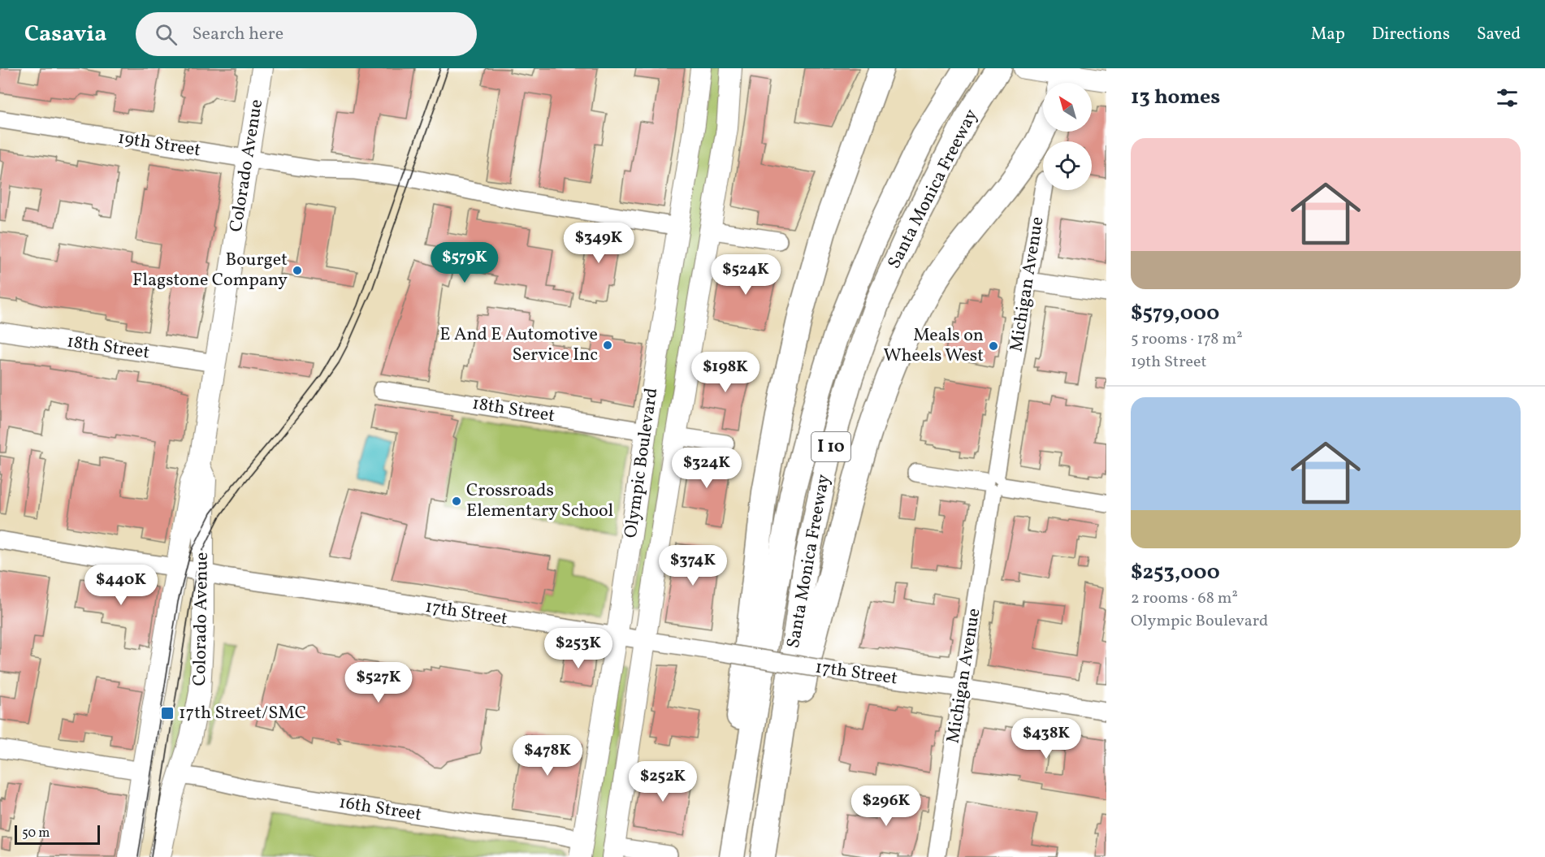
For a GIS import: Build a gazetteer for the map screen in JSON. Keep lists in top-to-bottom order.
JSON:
{
  "streets": {
    "highway": ["Santa Monica Freeway", "I 10"],
    "main road": ["Colorado Avenue", "Olympic Boulevard"],
    "street": [
      "19th Street",
      "Michigan Avenue",
      "18th Street",
      "17th Street",
      "16th Street"
    ]
  },
  "crossings": [
    ["19th Street", "Colorado Avenue"],
    ["19th Street", "Olympic Boulevard"],
    ["Colorado Avenue", "18th Street"],
    ["Colorado Avenue", "17th Street"],
    ["Colorado Avenue", "16th Street"],
    ["Michigan Avenue", "17th Street"],
    ["18th Street", "Olympic Boulevard"],
    ["Olympic Boulevard", "17th Street"],
    ["Olympic Boulevard", "16th Street"]
  ],
  "places": {
    "other": [
      "Bourget Flagstone Company",
      "E And E Automotive Service Inc",
      "Meals on Wheels West",
      "Crossroads Elementary School"
    ],
    "transit": ["17th Street/SMC"]
  },
  "scale_bar": "50 m",
  "north": "top left",
  "page": {
    "header": "Casavia",
    "search": "Search here",
    "nav": ["Map", "Directions", "Saved"],
    "heading": "13 homes",
    "list": [
      {
        "name": "$579,000",
        "note": "5 rooms · 178 m² · 19th Street"
      },
      {
        "name": "$253,000",
        "note": "2 rooms · 68 m² · Olympic Boulevard"
      }
    ],
    "price": [
      "$349K",
      "$579K",
      "$524K",
      "$198K",
      "$324K",
      "$374K",
      "$440K",
      "$253K",
      "$527K",
      "$438K",
      "$478K",
      "$252K",
      "$296K"
    ],
    "scale": "50 m"
  }
}
